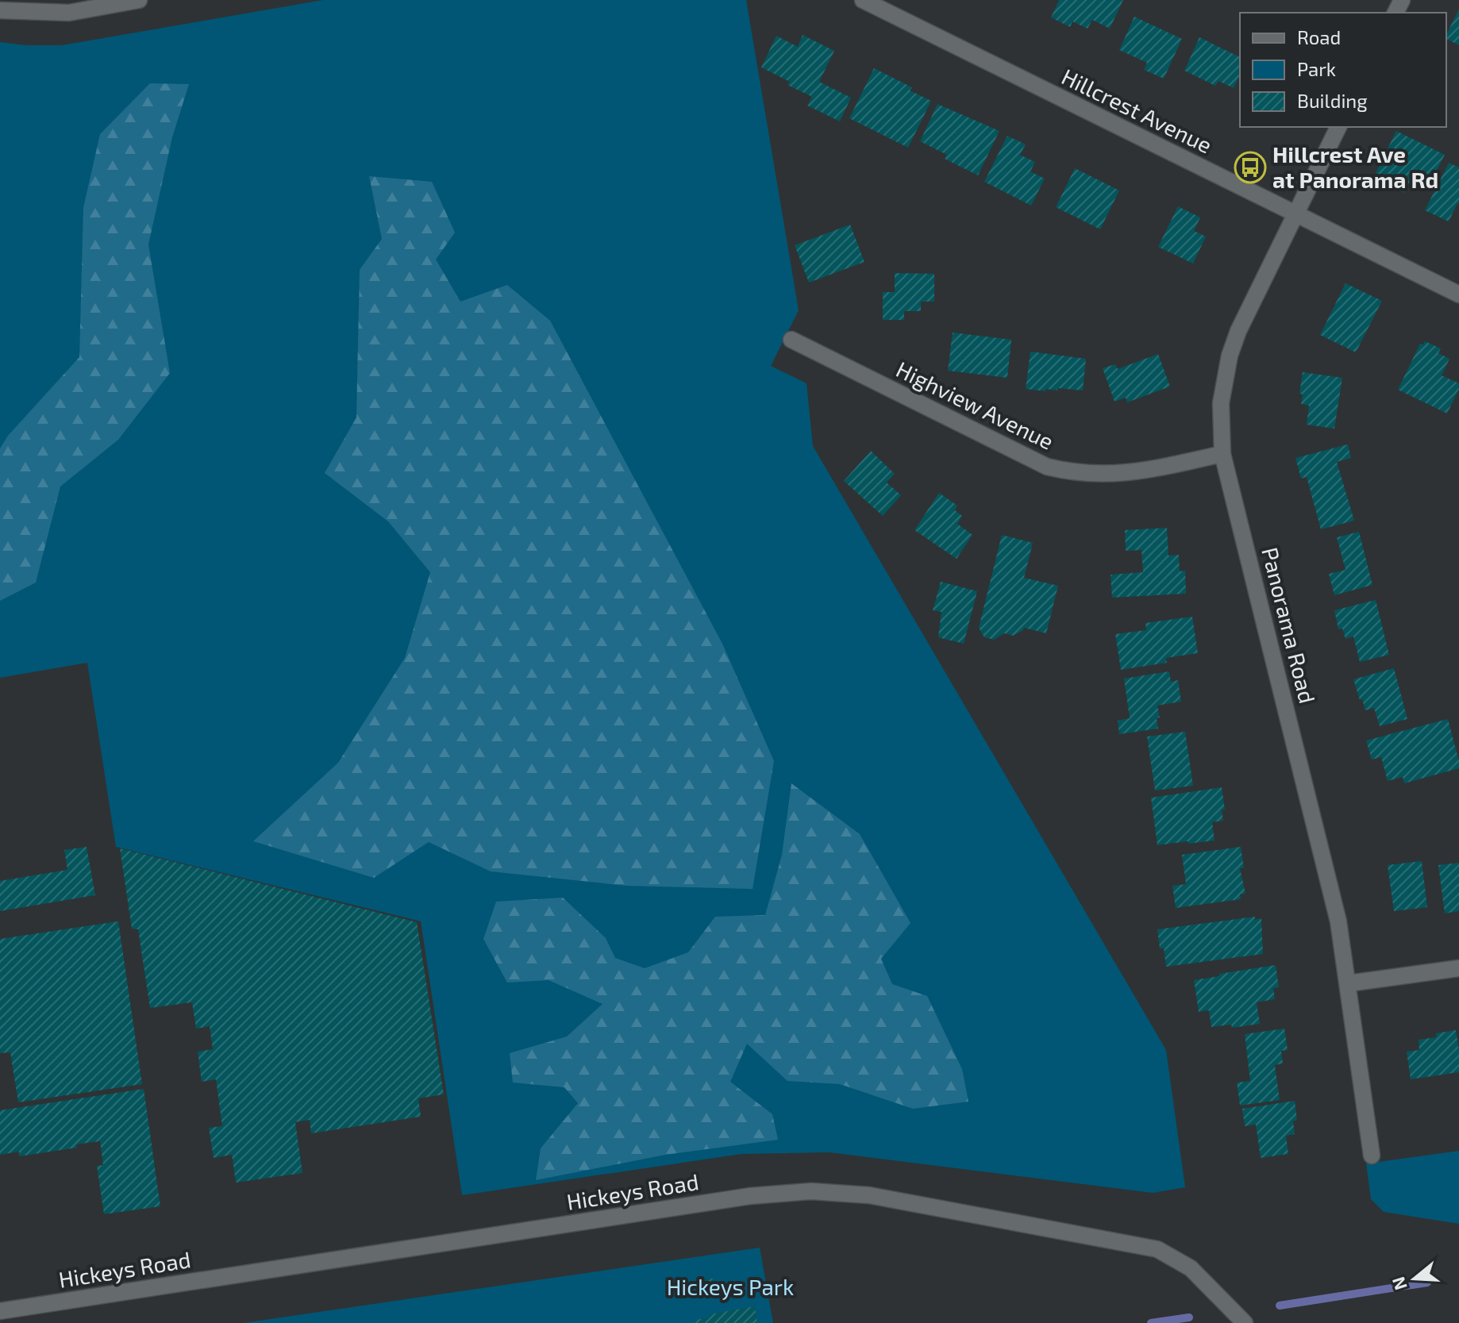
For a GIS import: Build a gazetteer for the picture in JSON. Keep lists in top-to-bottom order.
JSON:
{
  "streets": {
    "street": [
      "Hillcrest Avenue",
      "Highview Avenue",
      "Panorama Road",
      "Hickeys Road"
    ]
  },
  "crossings": [
    ["Hillcrest Avenue", "Panorama Road"],
    ["Highview Avenue", "Panorama Road"]
  ],
  "parks": ["Hickeys Park"],
  "places": {
    "bus stop": ["Hillcrest Ave at Panorama Rd"]
  },
  "legend": ["Road", "Park", "Building"],
  "north": "left"
}
